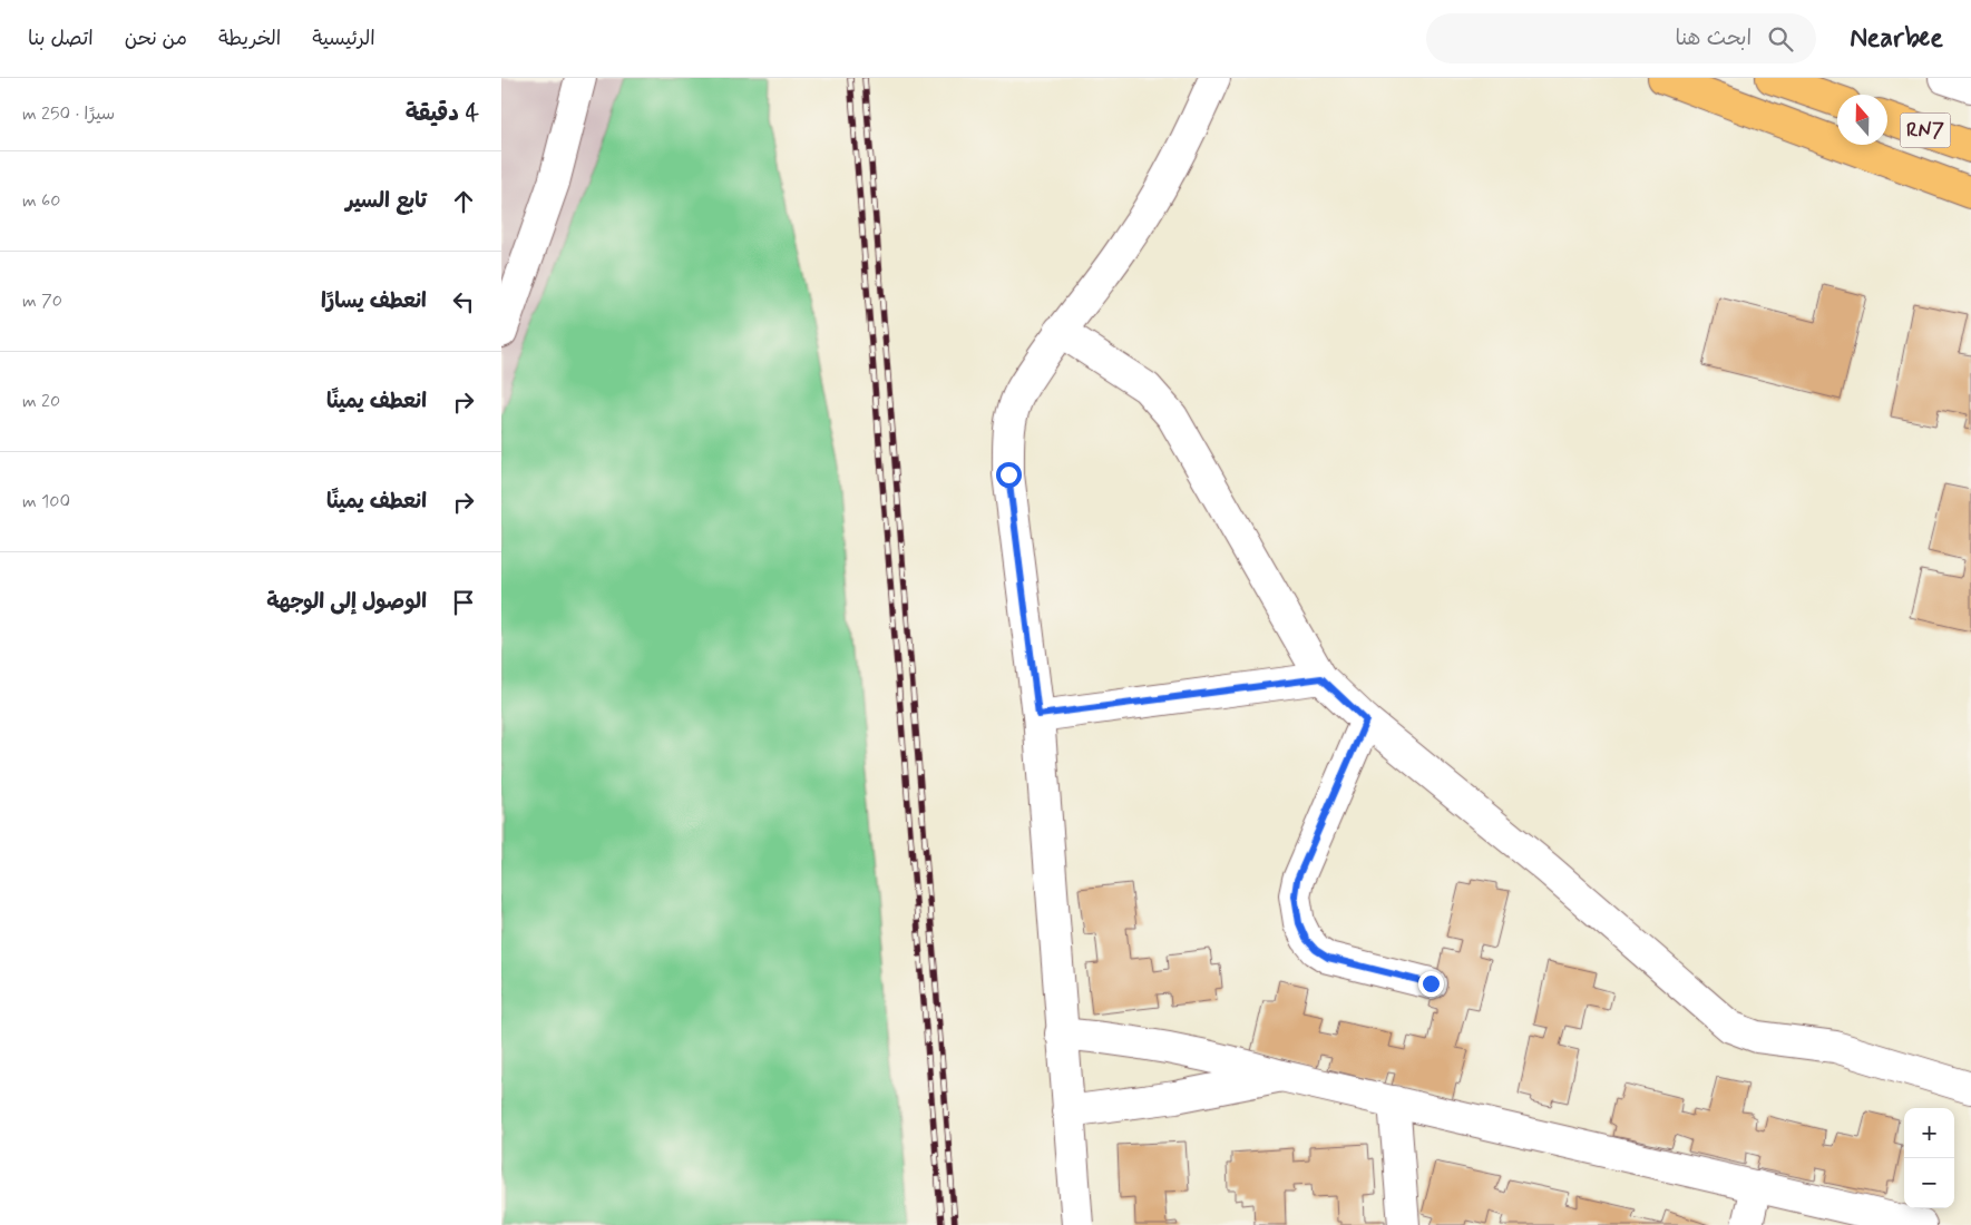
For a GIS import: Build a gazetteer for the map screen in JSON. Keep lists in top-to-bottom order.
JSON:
{
  "streets": {
    "main road": ["RN7"]
  },
  "north": "top",
  "page": {
    "header": "Nearbee",
    "search": "ابحث هنا",
    "nav": [
      "الرئيسية",
      "الخريطة",
      "من نحن",
      "اتصل بنا"
    ],
    "heading": ["4 دقيقة", "سيرًا · 250 m"],
    "list": [
      ["تابع السير", "60 m"],
      ["انعطف يسارًا", "70 m"],
      ["انعطف يمينًا", "20 m"],
      ["انعطف يمينًا", "100 m"],
      "الوصول إلى الوجهة"
    ],
    "map_buttons": ["+", "−"]
  }
}
